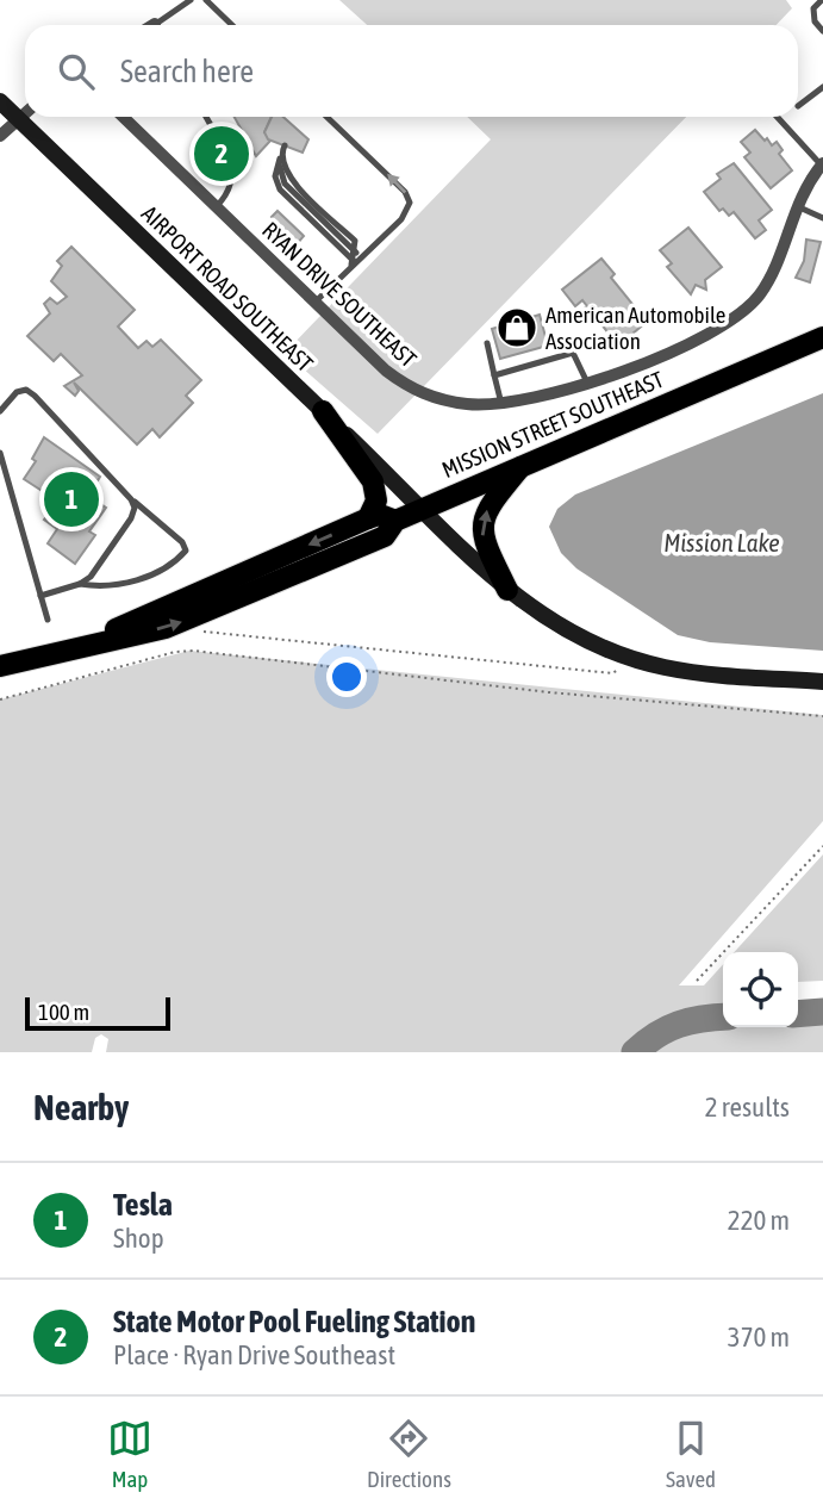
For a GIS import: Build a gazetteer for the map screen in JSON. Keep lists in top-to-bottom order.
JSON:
{
  "streets": {
    "highway": ["MISSION STREET SOUTHEAST"],
    "main road": ["AIRPORT ROAD SOUTHEAST"],
    "street": ["RYAN DRIVE SOUTHEAST"]
  },
  "crossings": [
    ["AIRPORT ROAD SOUTHEAST", "MISSION STREET SOUTHEAST"]
  ],
  "water": ["Mission Lake"],
  "places": {
    "shop": ["American Automobile Association"]
  },
  "scale_bar": "100 m",
  "page": {
    "search": "Search here",
    "pins": ["2", "1"],
    "scale": "100 m",
    "heading": ["Nearby", "2 results"],
    "list": [
      {
        "mark": "1",
        "name": "Tesla",
        "note": "Shop",
        "value": "220 m"
      },
      {
        "mark": "2",
        "name": "State Motor Pool Fueling Station",
        "note": "Place · Ryan Drive Southeast",
        "value": "370 m"
      }
    ],
    "nav": ["Map", "Directions", "Saved"]
  }
}
